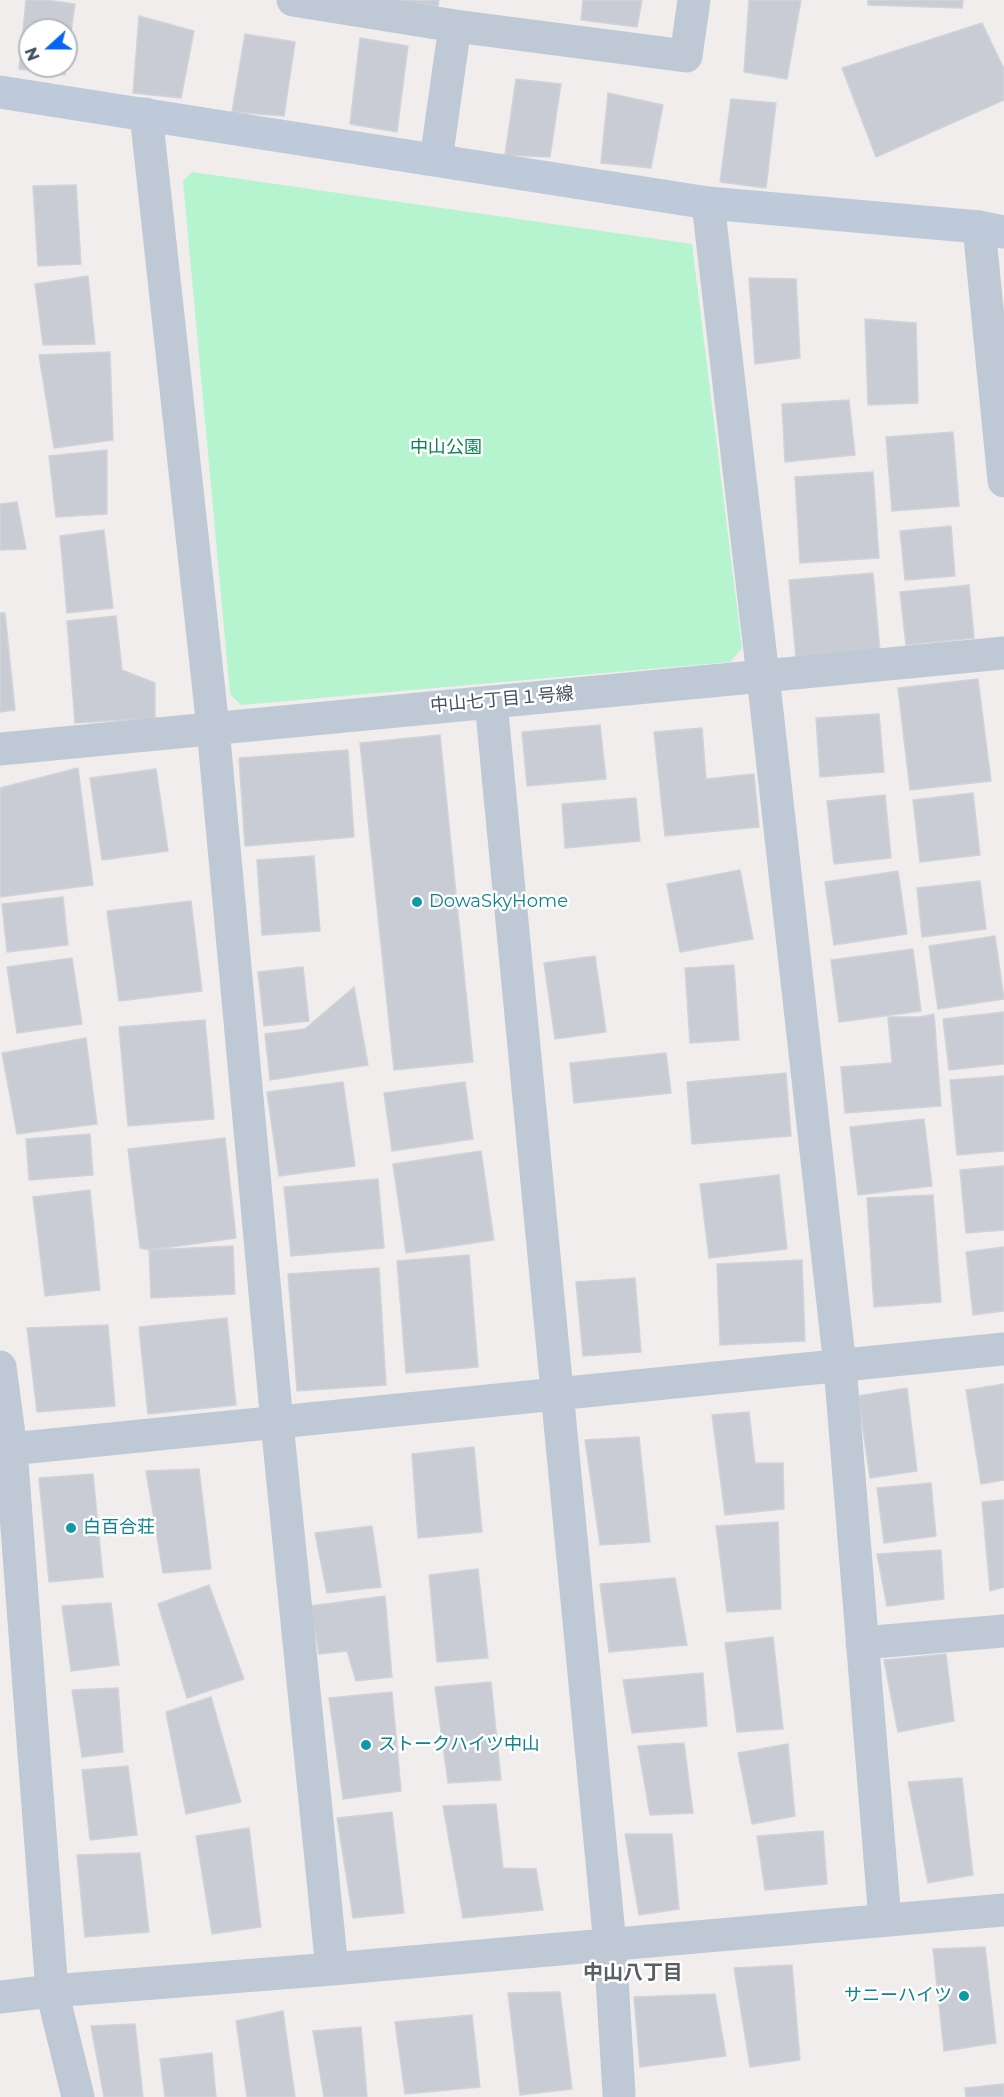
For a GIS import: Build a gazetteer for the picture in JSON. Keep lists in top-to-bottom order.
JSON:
{
  "streets": {
    "street": ["中山七丁目１号線"]
  },
  "districts": ["中山八丁目"],
  "parks": ["中山公園"],
  "places": [
    "DowaSkyHome",
    "白百合荘",
    "ストークハイツ中山",
    "サニーハイツ"
  ],
  "north": "left"
}
